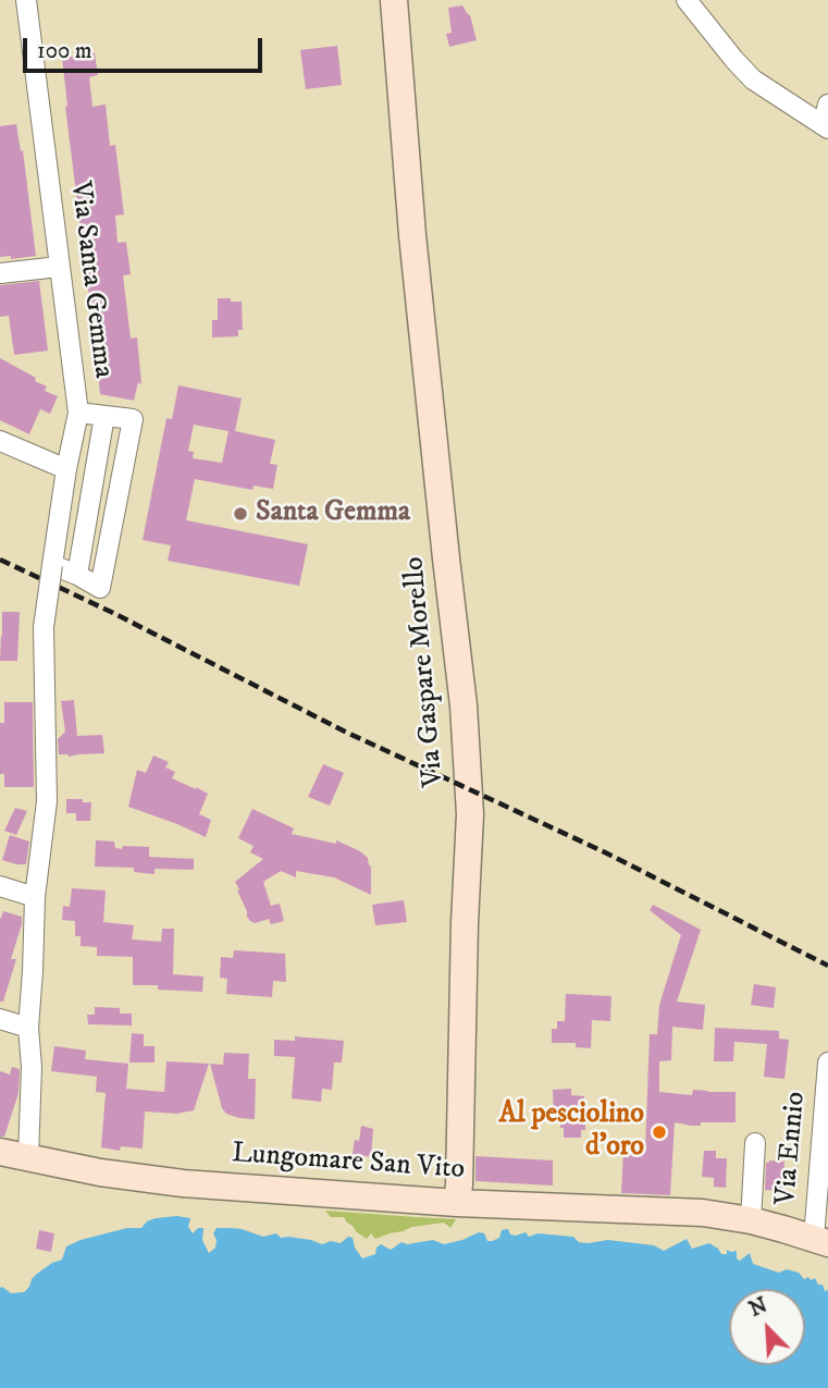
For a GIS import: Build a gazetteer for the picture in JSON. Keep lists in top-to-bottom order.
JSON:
{
  "streets": {
    "street": [
      "Via Santa Gemma",
      "Via Gaspare Morello",
      "Via Ennio",
      "Lungomare San Vito"
    ]
  },
  "crossings": [
    ["Via Santa Gemma", "Lungomare San Vito"],
    ["Via Gaspare Morello", "Lungomare San Vito"],
    ["Via Ennio", "Lungomare San Vito"]
  ],
  "places": ["Santa Gemma", "Al pesciolino d'oro"],
  "scale_bar": "100 m",
  "north": "top left"
}
